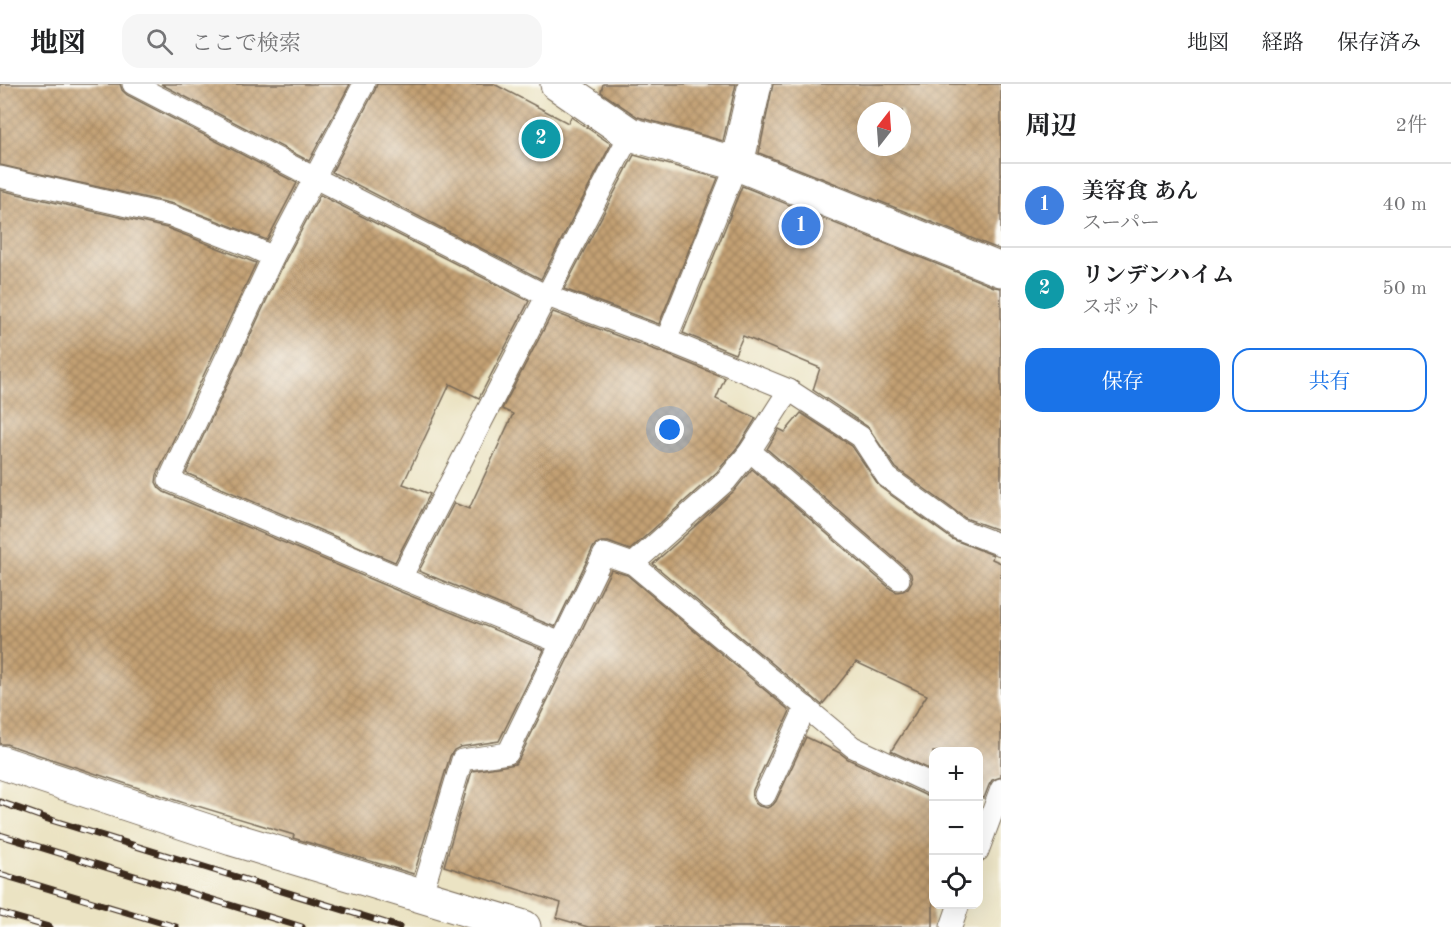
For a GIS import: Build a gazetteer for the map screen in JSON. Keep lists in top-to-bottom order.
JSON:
{
  "north": "top",
  "page": {
    "header": "地図",
    "search": "ここで検索",
    "nav": ["地図", "経路", "保存済み"],
    "heading": ["周辺", "2件"],
    "pins": ["2", "1"],
    "list": [
      {
        "mark": "1",
        "name": "美容食 あん",
        "note": "スーパー",
        "value": "40 m"
      },
      {
        "mark": "2",
        "name": "リンデンハイム",
        "note": "スポット",
        "value": "50 m"
      }
    ],
    "buttons": ["保存", "共有"],
    "map_buttons": ["+", "−"]
  }
}
